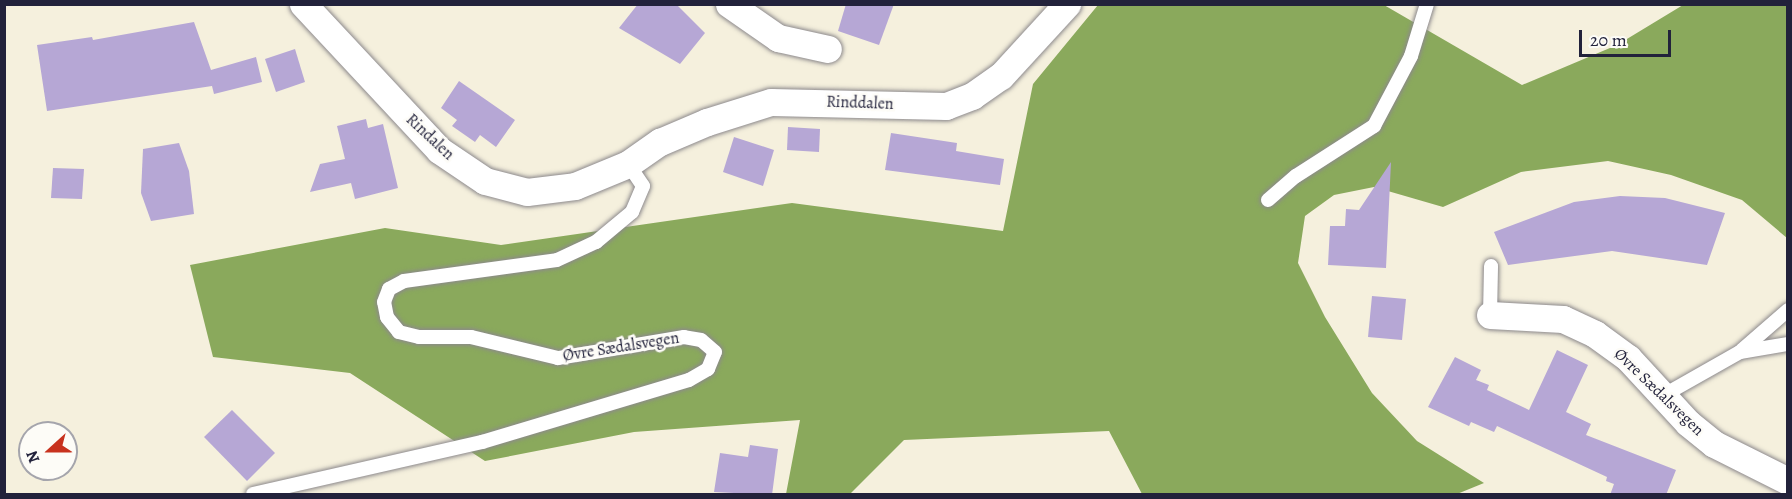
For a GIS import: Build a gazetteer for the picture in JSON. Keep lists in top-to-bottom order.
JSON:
{
  "streets": {
    "street": ["Rinddalen", "Rindalen", "Øvre Sædalsvegen"]
  },
  "crossings": [
    ["Rinddalen", "Rindalen"],
    ["Rinddalen", "Øvre Sædalsvegen"],
    ["Rindalen", "Øvre Sædalsvegen"]
  ],
  "scale_bar": "20 m",
  "north": "left"
}
